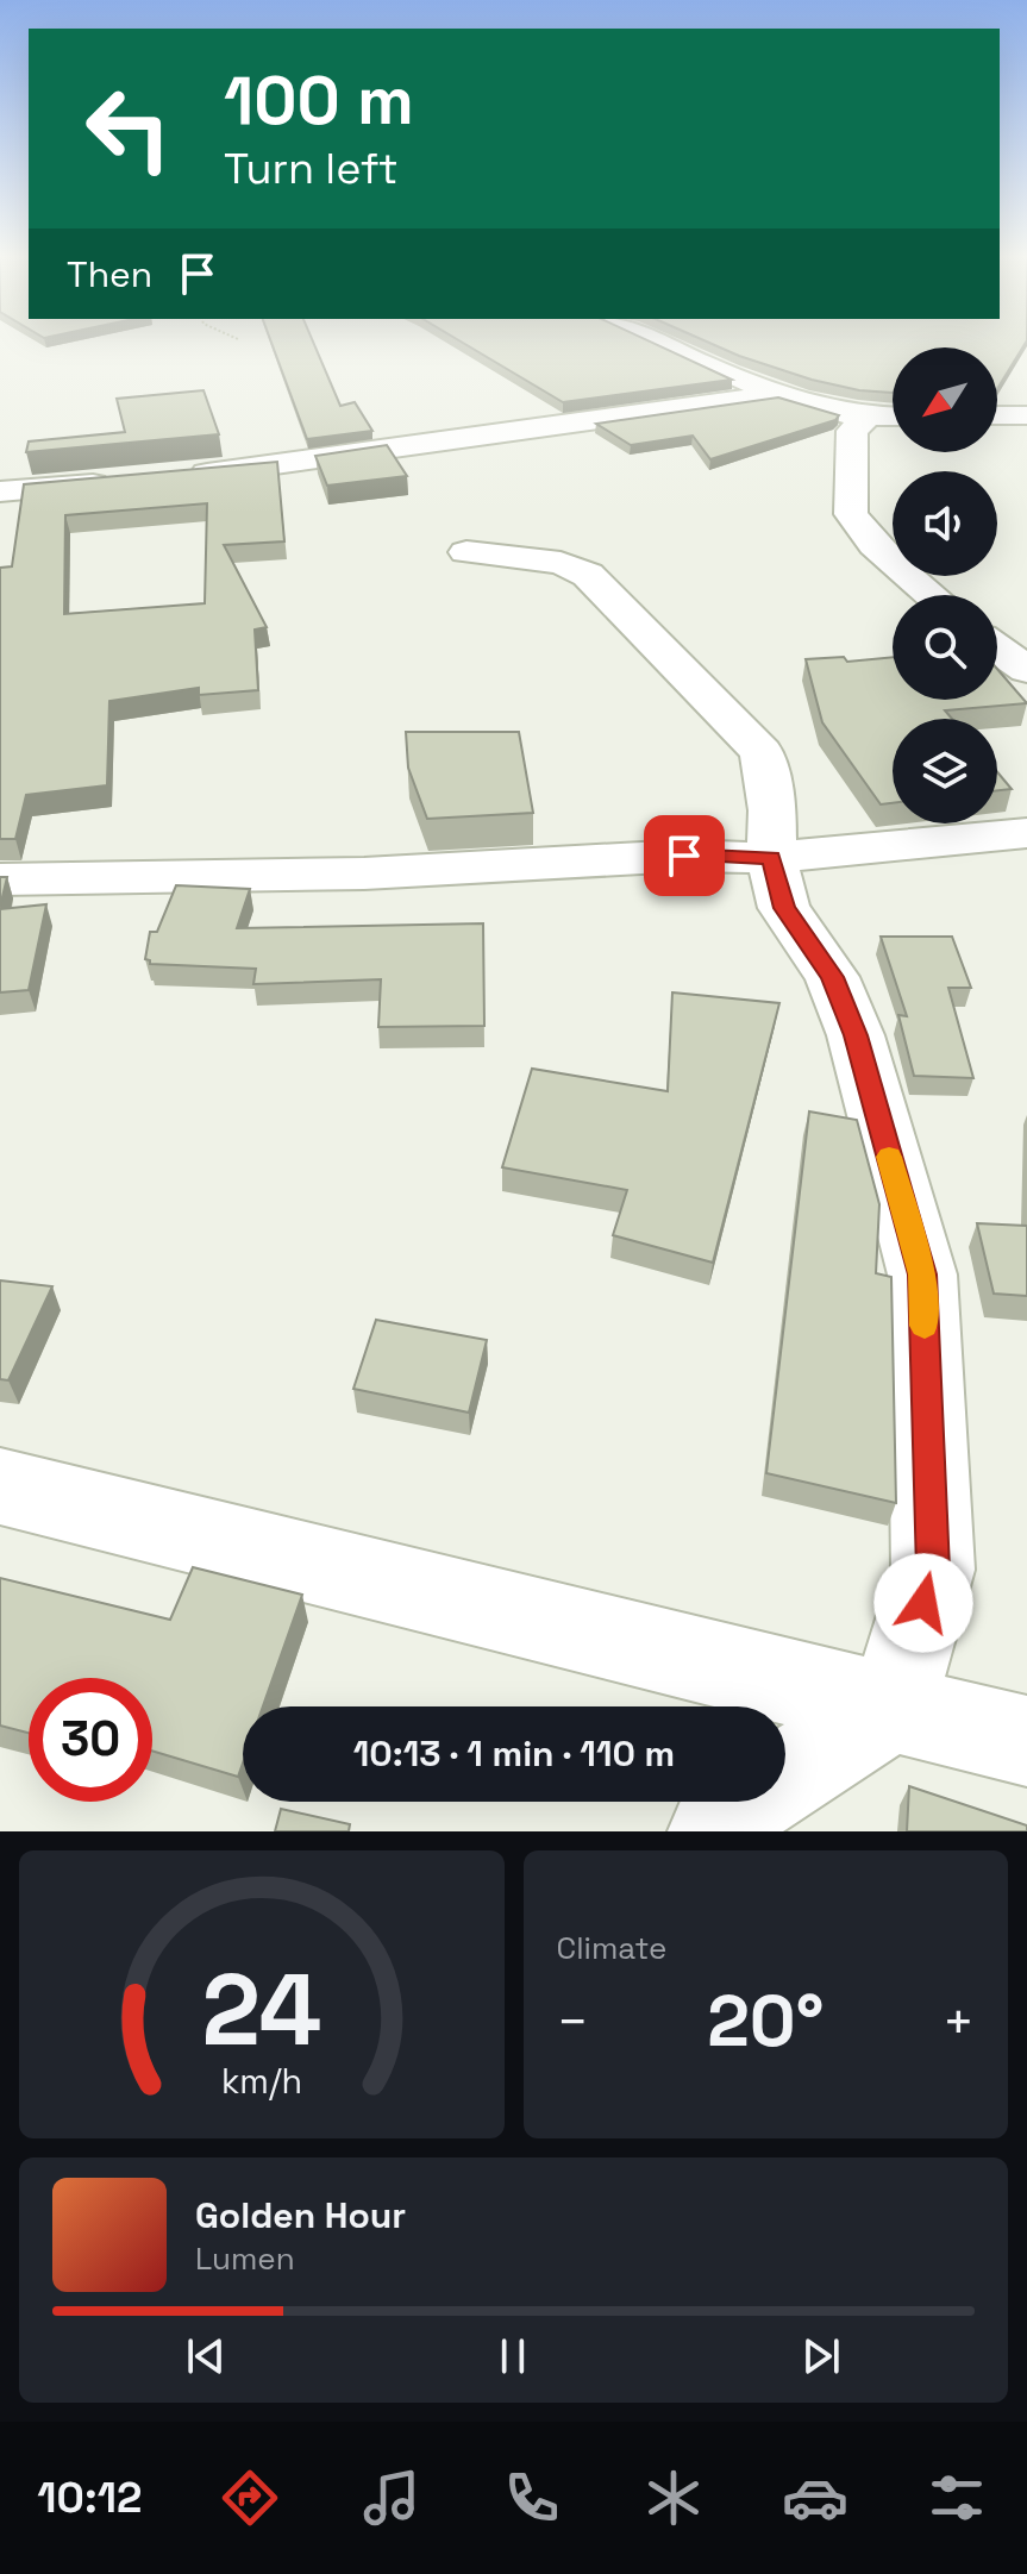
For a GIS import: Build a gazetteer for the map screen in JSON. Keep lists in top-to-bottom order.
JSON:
{
  "north": "bottom left",
  "page": {
    "turn": ["100 m", "Turn left"],
    "then": "Then",
    "limit": "30",
    "trip": "10:13 · 1 min · 110 m",
    "tile": "Climate",
    "heat": ["−", "20°", "+"],
    "song": ["Golden Hour", "Lumen"],
    "tabs": "10:12",
    "gauge": ["24", "km/h"]
  }
}
